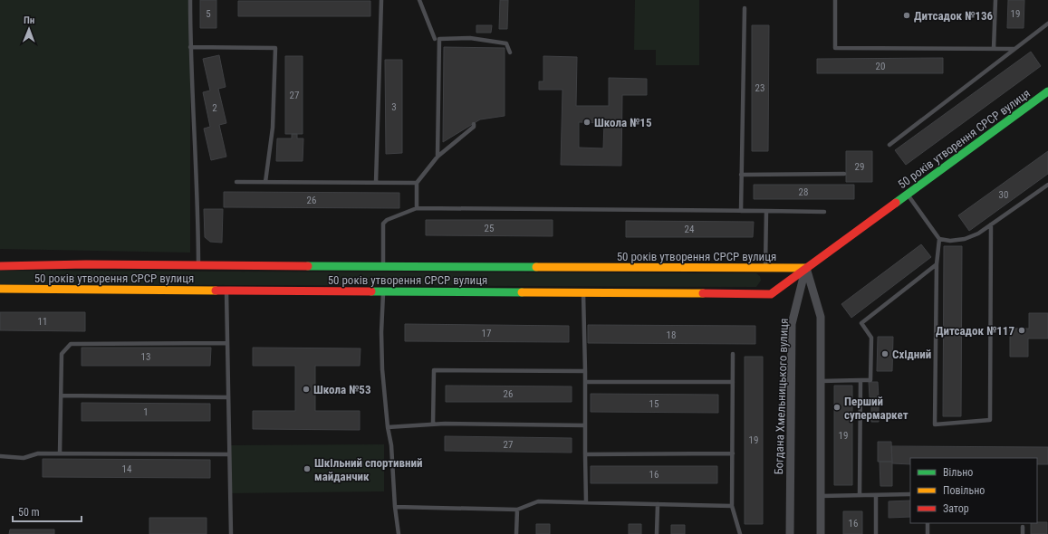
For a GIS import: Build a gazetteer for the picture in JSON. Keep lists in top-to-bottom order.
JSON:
{
  "streets": {
    "main road": ["50 років утворення СРСР вулиця"],
    "street": ["Богдана Хмельницького вулиця"]
  },
  "crossings": [
    ["50 років утворення СРСР вулиця", "Богдана Хмельницького вулиця"]
  ],
  "places": [
    "Дитсадок №136",
    "Школа №15",
    "Дитсадок №117",
    "Східний",
    "Школа №53",
    "Перший супермаркет",
    "Шкільний спортивний майданчик"
  ],
  "house_numbers": [
    "5",
    "19",
    "20",
    "23",
    "27",
    "3",
    "2",
    "29",
    "28",
    "30",
    "26",
    "25",
    "24",
    "11",
    "17",
    "18",
    "13",
    "26",
    "15",
    "1",
    "19",
    "19",
    "27",
    "14",
    "16",
    "16"
  ],
  "legend": ["Вільно", "Повільно", "Затор"],
  "scale_bar": "50 m",
  "north": "top"
}
